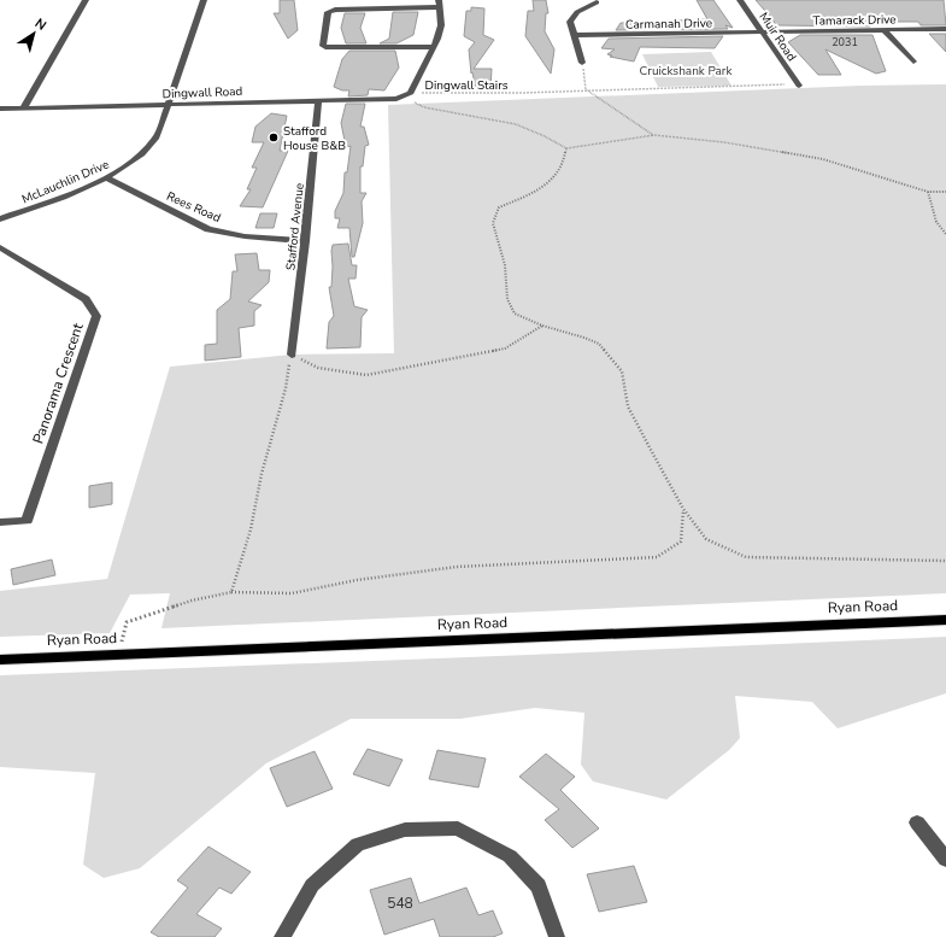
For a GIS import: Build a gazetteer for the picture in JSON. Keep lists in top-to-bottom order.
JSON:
{
  "streets": {
    "main road": ["Ryan Road"],
    "street": [
      "Tamarack Drive",
      "Carmanah Drive",
      "Muir Road",
      "Dingwall Road",
      "McLauchlin Drive",
      "Rees Road",
      "Stafford Avenue",
      "Panorama Crescent"
    ],
    "path": ["Dingwall Stairs"]
  },
  "crossings": [
    ["Tamarack Drive", "Carmanah Drive"],
    ["Tamarack Drive", "Muir Road"],
    ["Carmanah Drive", "Muir Road"],
    ["Muir Road", "Dingwall Stairs"],
    ["Dingwall Stairs", "Dingwall Road"],
    ["Dingwall Road", "McLauchlin Drive"],
    ["Dingwall Road", "Stafford Avenue"],
    ["McLauchlin Drive", "Rees Road"],
    ["Rees Road", "Stafford Avenue"]
  ],
  "parks": ["Cruickshank Park"],
  "places": ["Stafford House B&B"],
  "house_numbers": ["2031", "548"],
  "north": "top right"
}
